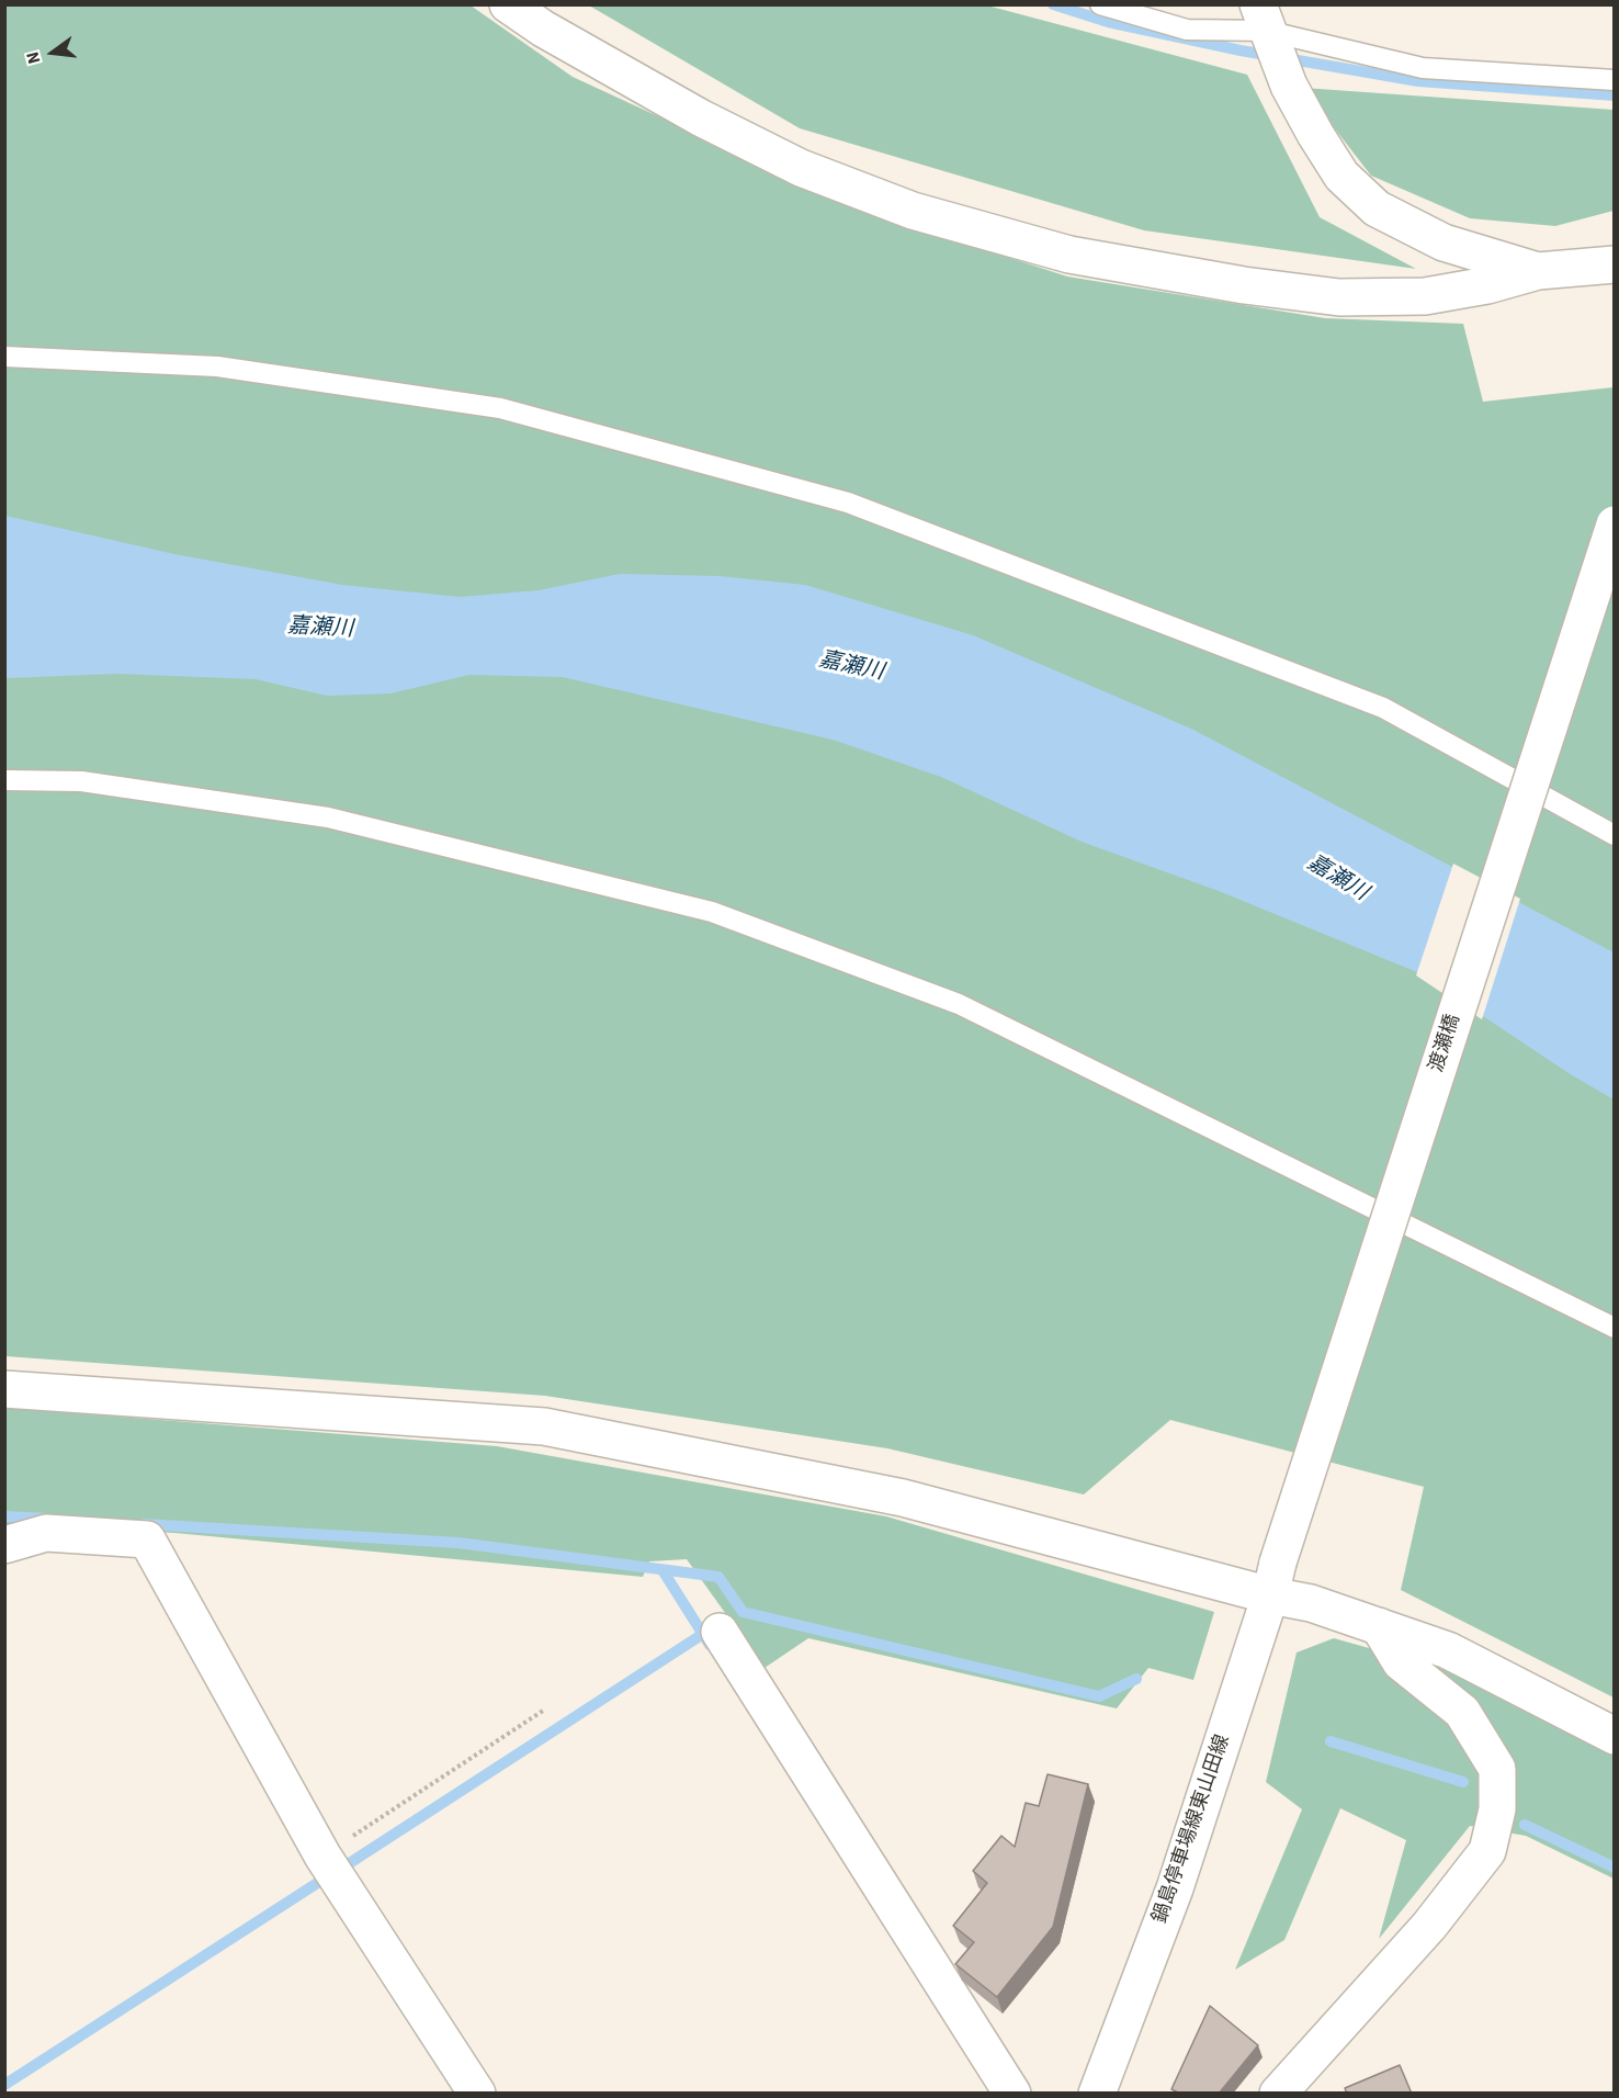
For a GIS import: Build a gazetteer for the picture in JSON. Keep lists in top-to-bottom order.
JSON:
{
  "streets": {
    "street": ["渡瀬橋", "鍋島停車場線東山田線"]
  },
  "crossings": [
    ["渡瀬橋", "鍋島停車場線東山田線"]
  ],
  "water": ["嘉瀬川"],
  "north": "left"
}
